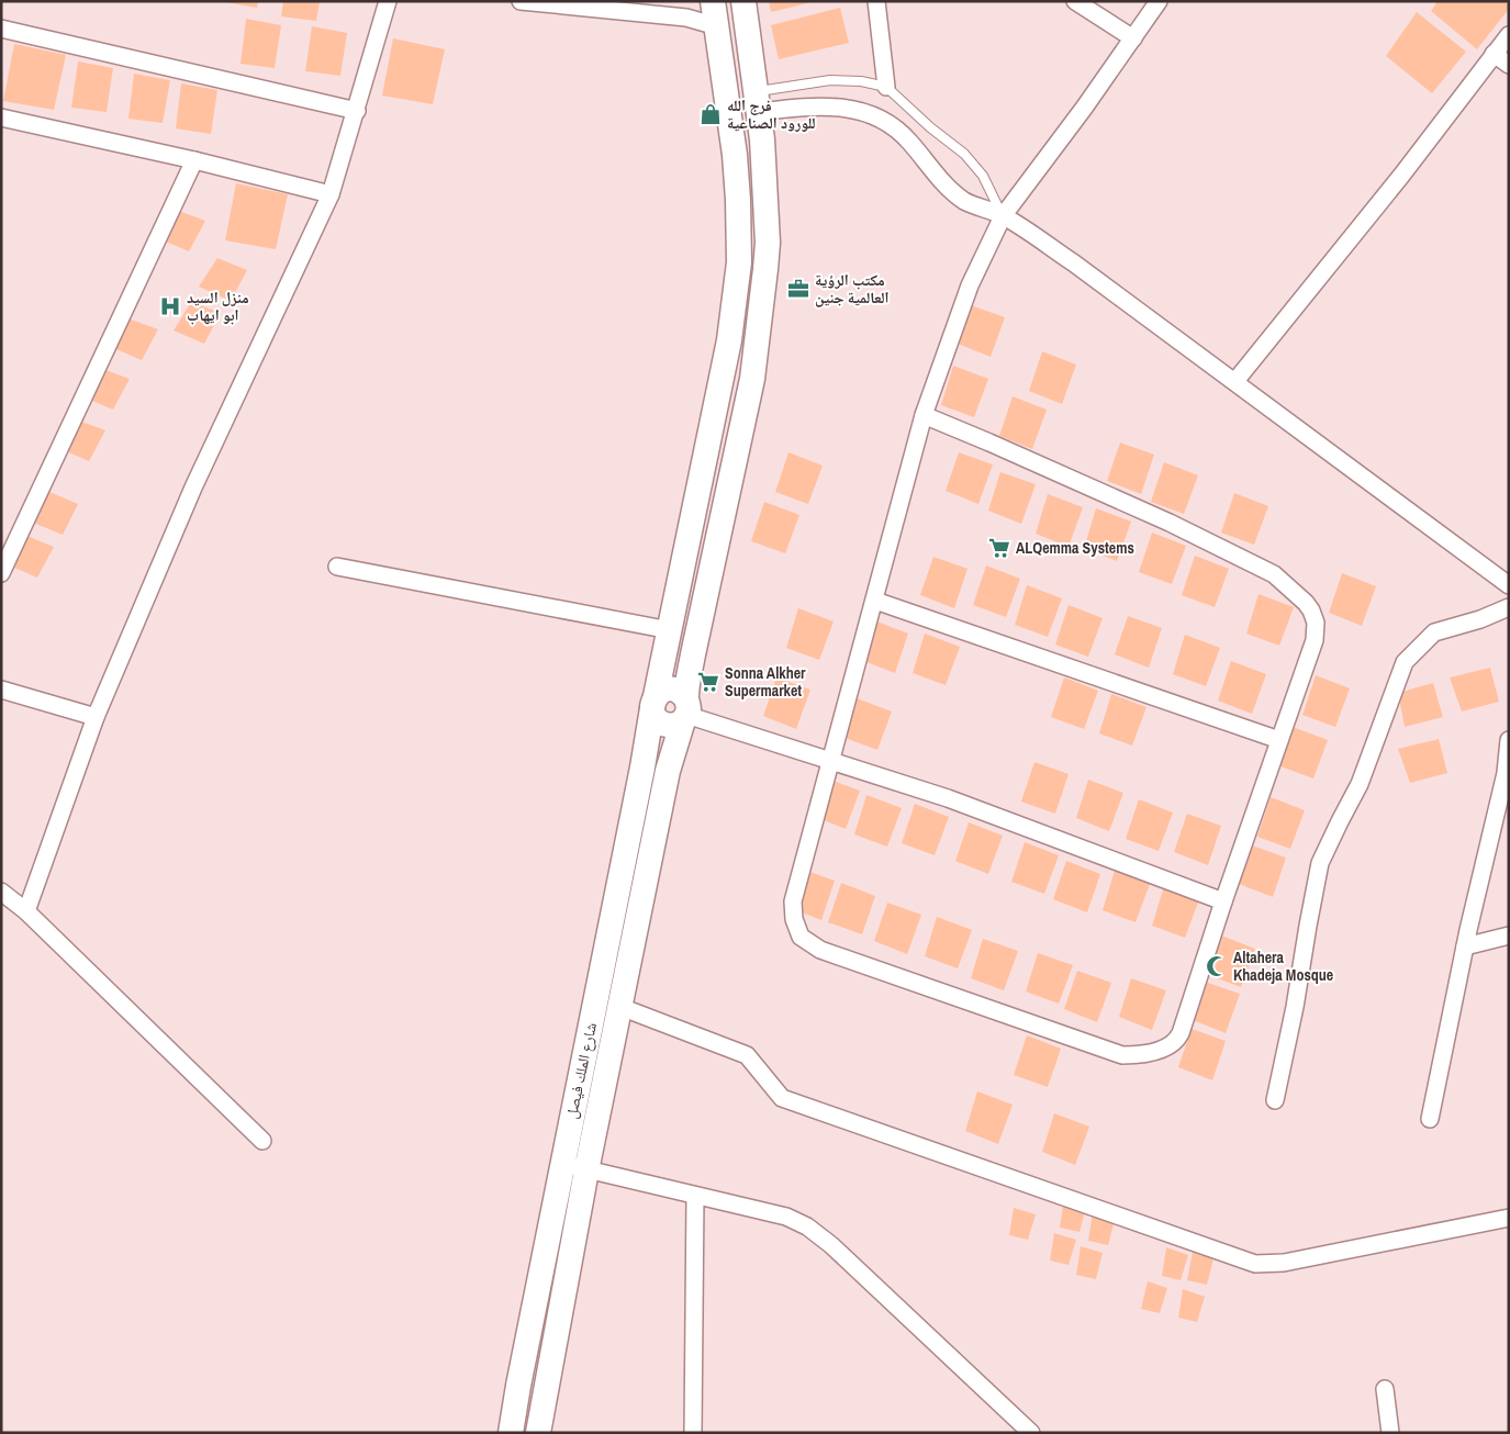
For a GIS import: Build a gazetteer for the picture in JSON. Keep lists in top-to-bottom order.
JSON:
{
  "streets": {
    "main road": ["شارع الملك فيصل"]
  },
  "places": {
    "shop": ["فرج الله للورود الصناعية"],
    "office": ["مكتب الرؤية العالمية جنين"],
    "hospital": ["منزل السيد ابو ايهاب"],
    "supermarket": ["ALQemma Systems", "Sonna Alkher Supermarket"],
    "mosque": ["Altahera Khadeja Mosque"]
  }
}
